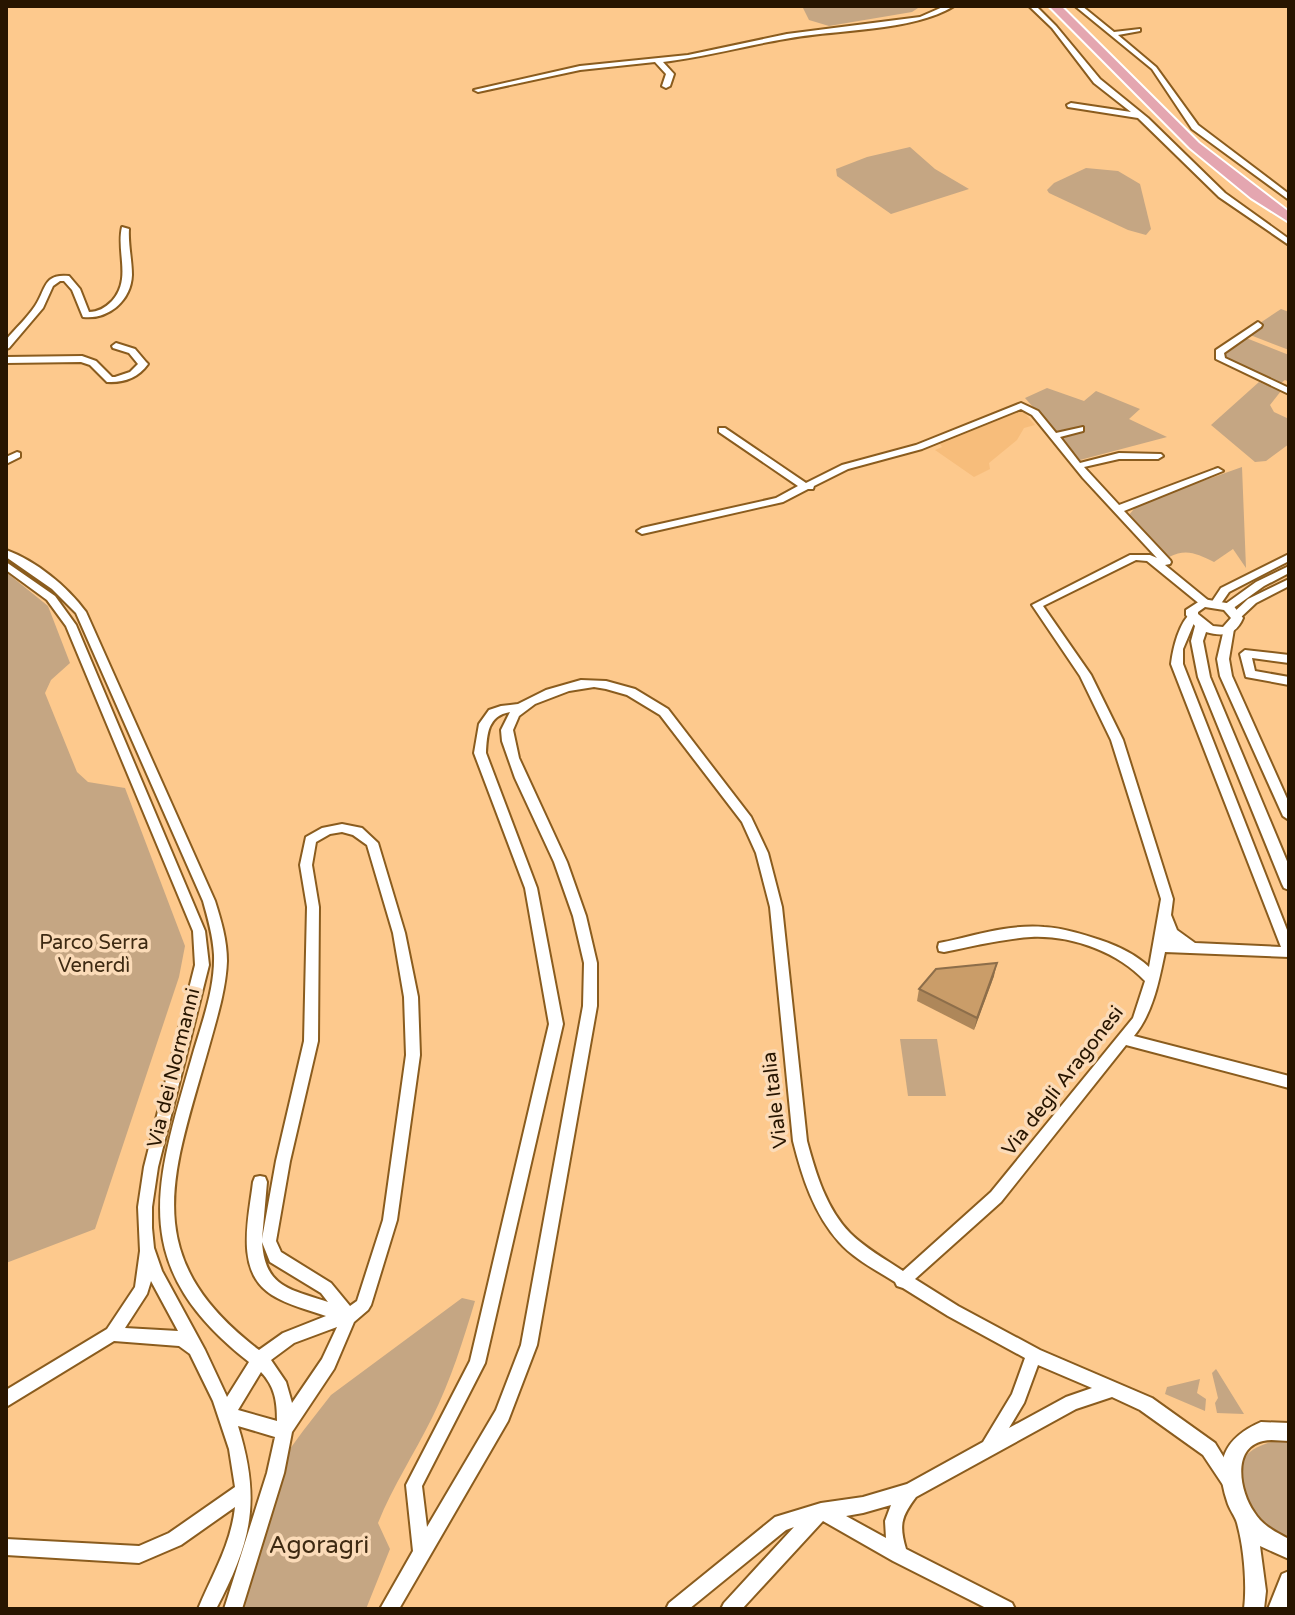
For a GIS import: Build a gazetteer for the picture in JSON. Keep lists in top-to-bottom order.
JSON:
{
  "streets": {
    "street": ["Via dei Normanni", "Via degli Aragonesi", "Viale Italia"]
  },
  "crossings": [
    ["Via degli Aragonesi", "Viale Italia"]
  ],
  "parks": ["Parco Serra Venerdì", "Agoragri"]
}
